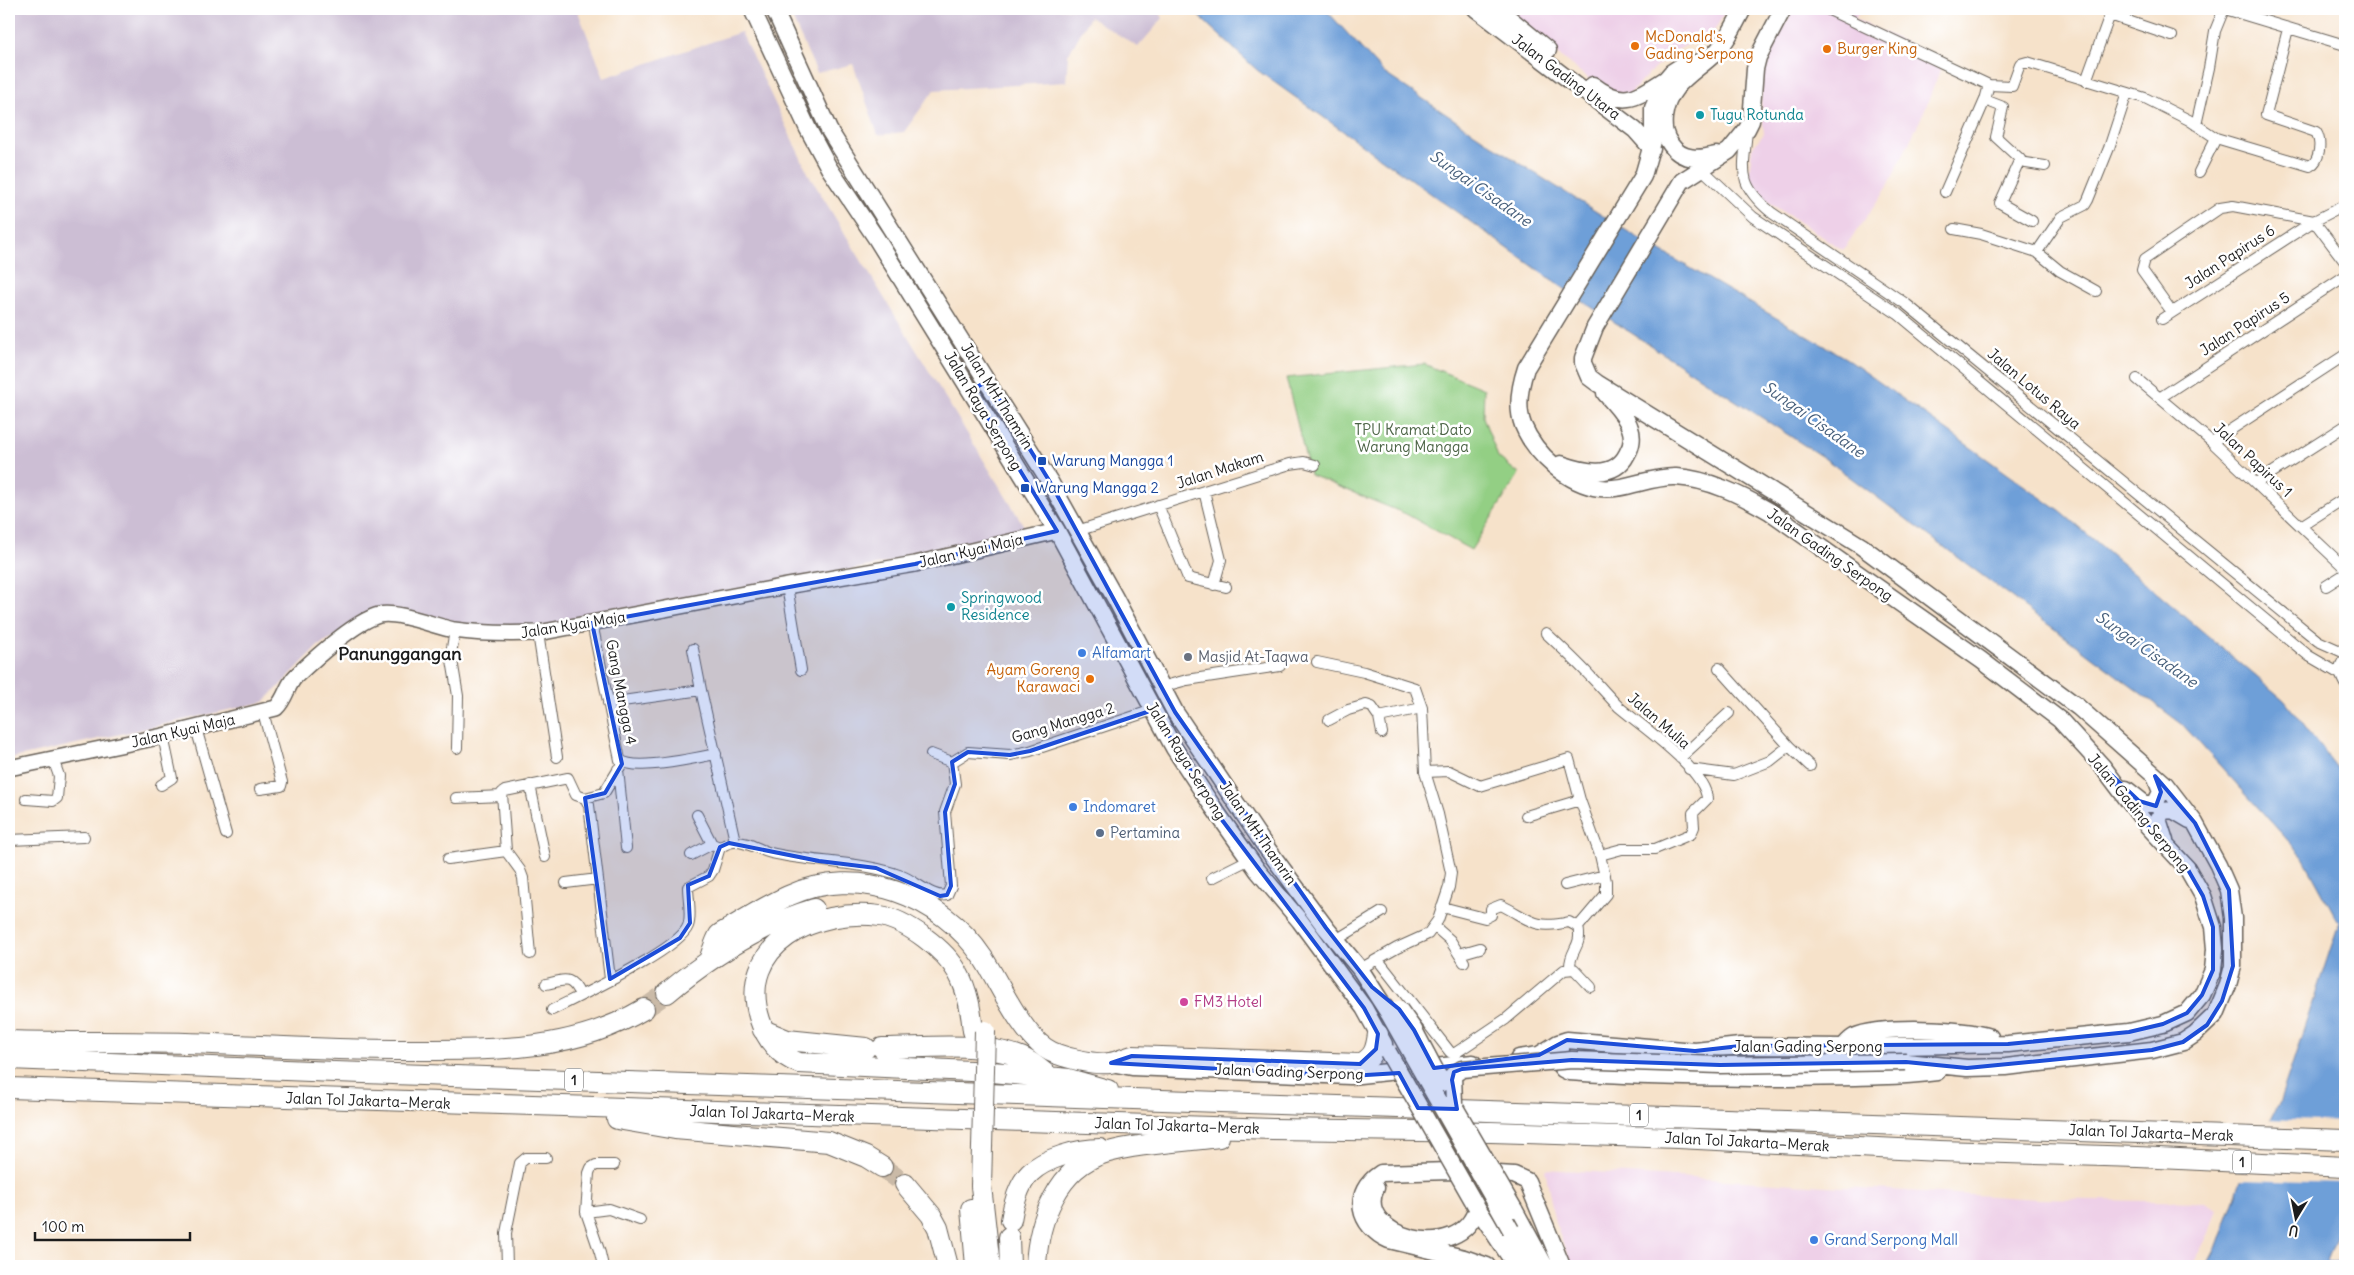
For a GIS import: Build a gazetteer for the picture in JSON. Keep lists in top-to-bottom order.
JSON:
{
  "streets": {
    "highway": ["1", "Jalan Tol Jakarta–Merak"],
    "main road": [
      "Jalan Gading Utara",
      "Jalan MH.Thamrin",
      "Jalan Raya Serpong",
      "Jalan Kyai Maja",
      "Jalan Gading Serpong"
    ],
    "street": [
      "Jalan Papirus 6",
      "Jalan Papirus 5",
      "Jalan Lotus Raya",
      "Jalan Papirus 1",
      "Jalan Makam",
      "Gang Mangga 4",
      "Jalan Mulia",
      "Gang Mangga 2"
    ]
  },
  "crossings": [
    ["Jalan Gading Utara", "Jalan Gading Serpong"],
    ["Jalan Papirus 5", "Jalan Papirus 1"],
    ["Jalan Lotus Raya", "Jalan Gading Serpong"],
    ["Jalan MH.Thamrin", "Jalan Makam"],
    ["Jalan Raya Serpong", "Jalan Kyai Maja"],
    ["Jalan Raya Serpong", "Gang Mangga 2"],
    ["Jalan Kyai Maja", "Gang Mangga 4"]
  ],
  "districts": ["Panunggangan"],
  "water": ["Sungai Cisadane"],
  "parks": ["TPU Kramat Dato Warung Mangga"],
  "places": {
    "other": [
      "McDonald's, Gading Serpong",
      "Burger King",
      "Tugu Rotunda",
      "Springwood Residence",
      "Alfamart",
      "Masjid At-Taqwa",
      "Ayam Goreng Karawaci",
      "Indomaret",
      "Pertamina",
      "FM3 Hotel",
      "Grand Serpong Mall"
    ],
    "transit": ["Warung Mangga 1", "Warung Mangga 2"]
  },
  "scale_bar": "100 m",
  "north": "bottom"
}
